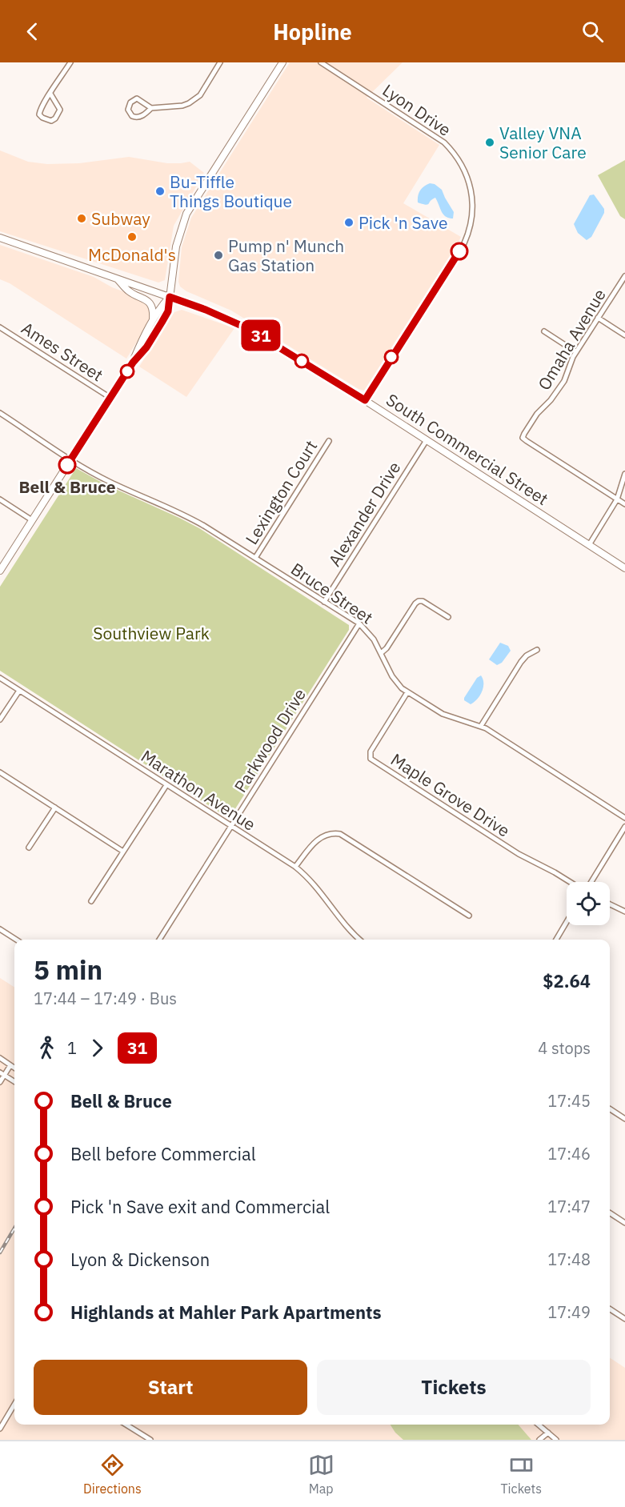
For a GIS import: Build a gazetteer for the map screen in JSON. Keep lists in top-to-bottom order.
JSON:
{
  "streets": {
    "main road": ["South Commercial Street"],
    "street": [
      "Lyon Drive",
      "Omaha Avenue",
      "Ames Street",
      "Lexington Court",
      "Alexander Drive",
      "Bruce Street",
      "Parkwood Drive",
      "Marathon Avenue",
      "Maple Grove Drive"
    ]
  },
  "crossings": [
    ["Lyon Drive", "South Commercial Street"],
    ["South Commercial Street", "Alexander Drive"],
    ["Lexington Court", "Bruce Street"],
    ["Alexander Drive", "Bruce Street"],
    ["Bruce Street", "Parkwood Drive"],
    ["Bruce Street", "Maple Grove Drive"],
    ["Parkwood Drive", "Marathon Avenue"]
  ],
  "parks": ["Southview Park"],
  "places": [
    "Valley VNA Senior Care",
    "Bu-Tiffle Things Boutique",
    "Subway",
    "Pick 'n Save",
    "McDonald's",
    "Pump n' Munch Gas Station",
    "Bell & Bruce"
  ],
  "lines": ["bus line 31"],
  "page": {
    "header": "Hopline",
    "on_map": "31",
    "heading": ["5 min", "17:44 – 17:49 · Bus", "$2.64"],
    "legs": ["1", "31", "4 stops"],
    "list": [
      {
        "name": "Bell & Bruce",
        "value": "17:45"
      },
      {
        "name": "Bell before Commercial",
        "value": "17:46"
      },
      {
        "name": "Pick 'n Save exit and Commercial",
        "value": "17:47"
      },
      {
        "name": "Lyon & Dickenson",
        "value": "17:48"
      },
      {
        "name": "Highlands at Mahler Park Apartments",
        "value": "17:49"
      }
    ],
    "buttons": ["Start", "Tickets"],
    "tabs": ["Directions", "Map", "Tickets"]
  }
}
